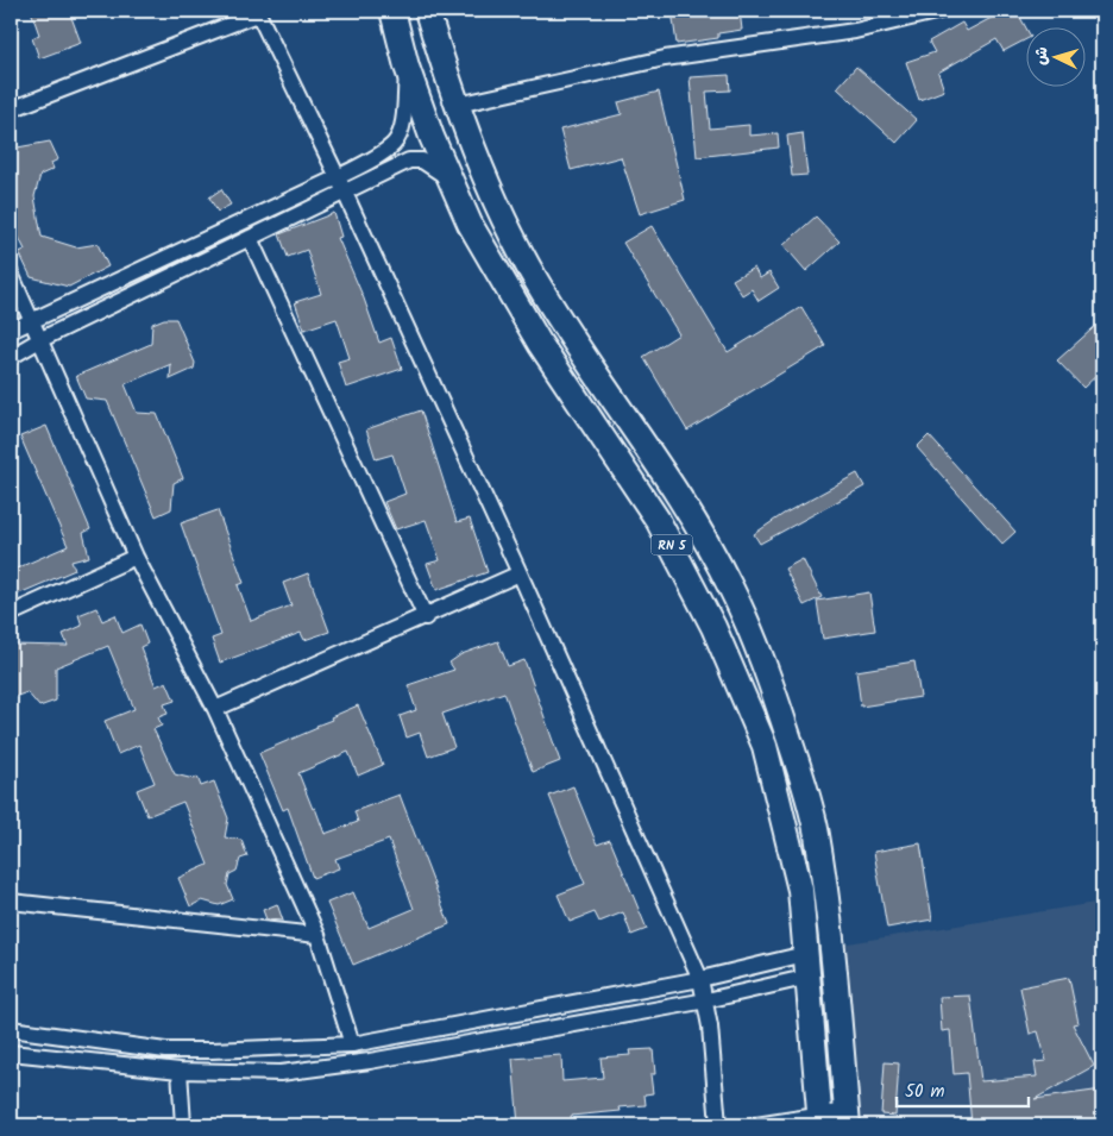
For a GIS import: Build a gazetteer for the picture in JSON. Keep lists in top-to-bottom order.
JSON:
{
  "streets": {
    "highway": ["RN 5"]
  },
  "scale_bar": "50 m",
  "north": "left"
}
